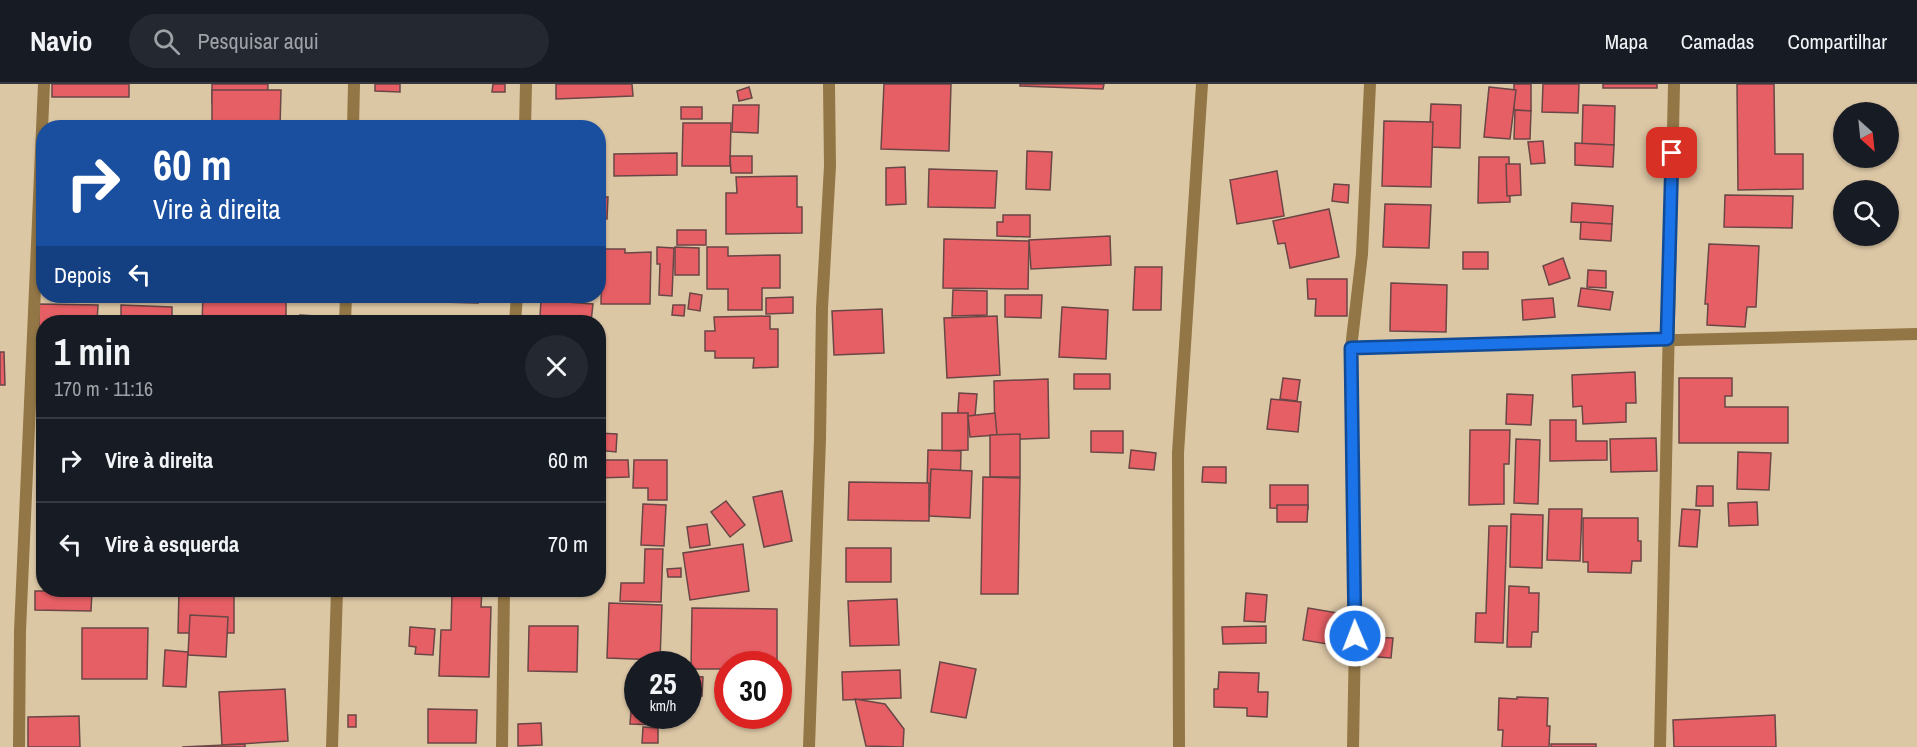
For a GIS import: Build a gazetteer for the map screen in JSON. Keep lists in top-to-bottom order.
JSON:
{
  "north": "bottom right",
  "page": {
    "header": "Navio",
    "search": "Pesquisar aqui",
    "nav": ["Mapa", "Camadas", "Compartilhar"],
    "turn": ["60 m", "Vire à direita"],
    "then": "Depois",
    "heading": ["1 min", "170 m · 11:16"],
    "list": [
      {
        "name": "Vire à direita",
        "value": "60 m"
      },
      {
        "name": "Vire à esquerda",
        "value": "70 m"
      }
    ],
    "speed": "25 km/h",
    "limit": "30"
  }
}
